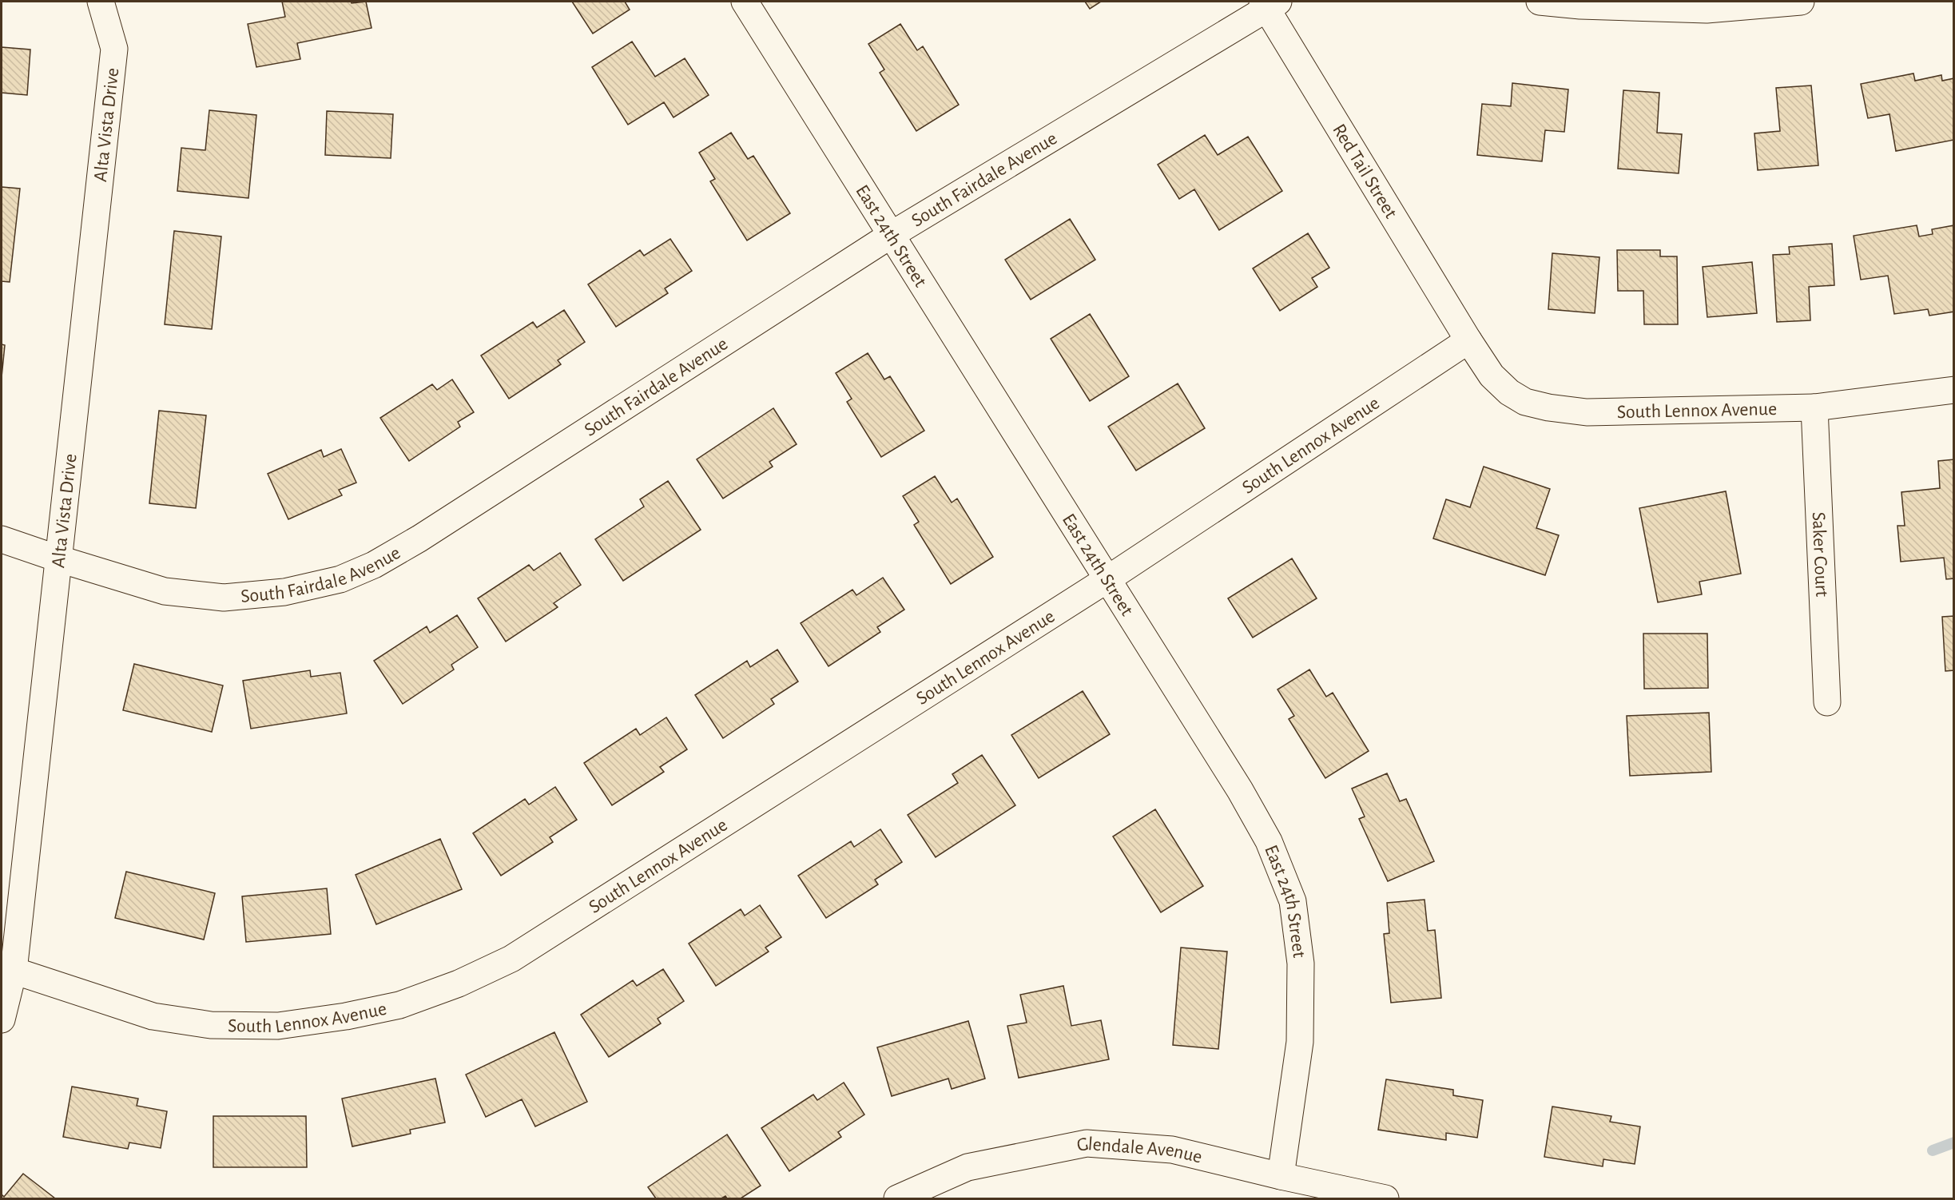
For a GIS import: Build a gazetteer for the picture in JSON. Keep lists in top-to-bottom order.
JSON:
{
  "streets": {
    "street": [
      "Alta Vista Drive",
      "Red Tail Street",
      "South Fairdale Avenue",
      "East 24th Street",
      "South Lennox Avenue",
      "Saker Court",
      "Glendale Avenue"
    ]
  },
  "crossings": [
    ["Alta Vista Drive", "South Fairdale Avenue"],
    ["Alta Vista Drive", "South Lennox Avenue"],
    ["Red Tail Street", "South Fairdale Avenue"],
    ["Red Tail Street", "South Lennox Avenue"],
    ["South Fairdale Avenue", "East 24th Street"],
    ["East 24th Street", "South Lennox Avenue"],
    ["East 24th Street", "Glendale Avenue"],
    ["South Lennox Avenue", "Saker Court"]
  ]
}
